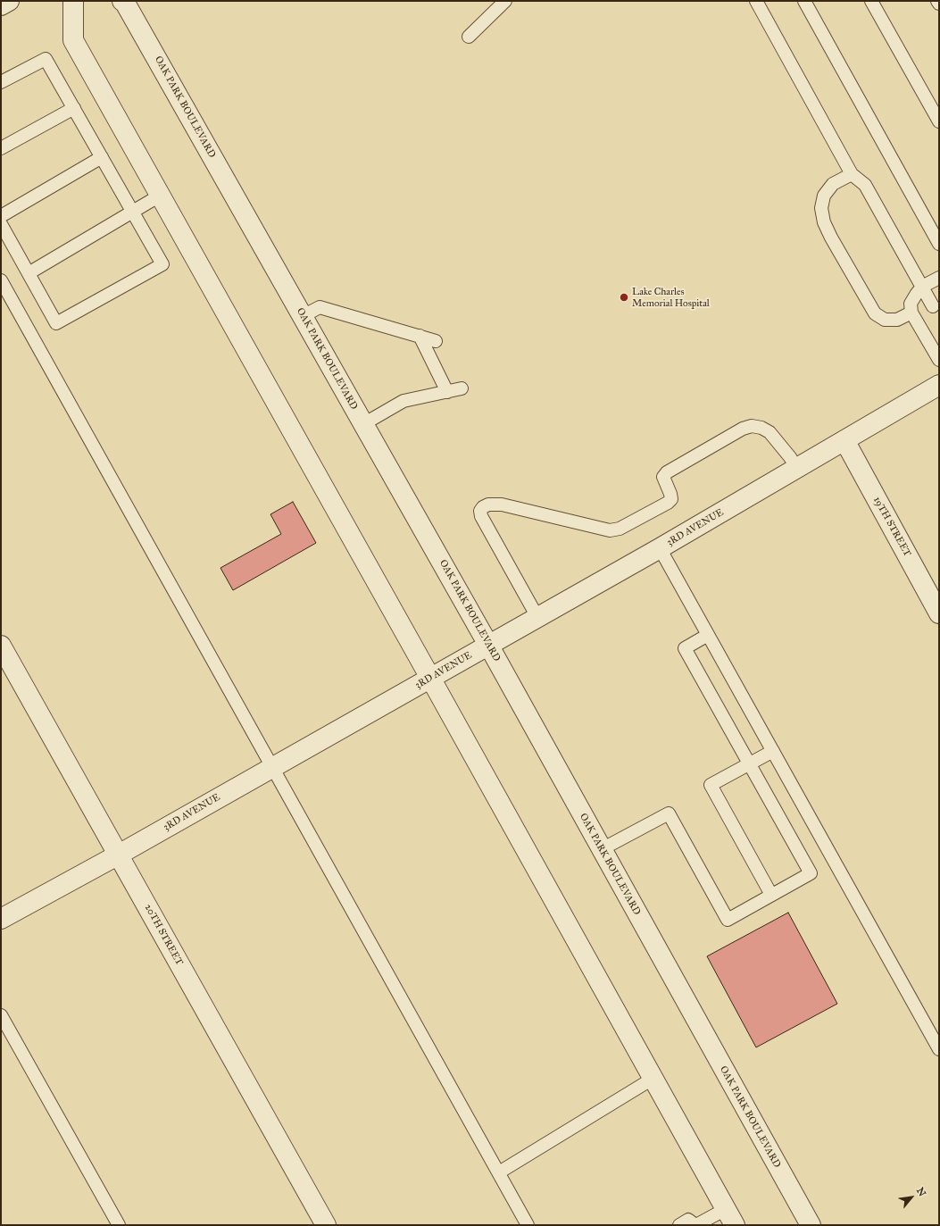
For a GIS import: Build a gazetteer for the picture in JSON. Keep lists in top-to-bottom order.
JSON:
{
  "streets": {
    "street": [
      "OAK PARK BOULEVARD",
      "19TH STREET",
      "3RD AVENUE",
      "20TH STREET"
    ]
  },
  "crossings": [
    ["OAK PARK BOULEVARD", "3RD AVENUE"],
    ["19TH STREET", "3RD AVENUE"],
    ["3RD AVENUE", "20TH STREET"]
  ],
  "places": ["Lake Charles Memorial Hospital"],
  "north": "top right"
}
